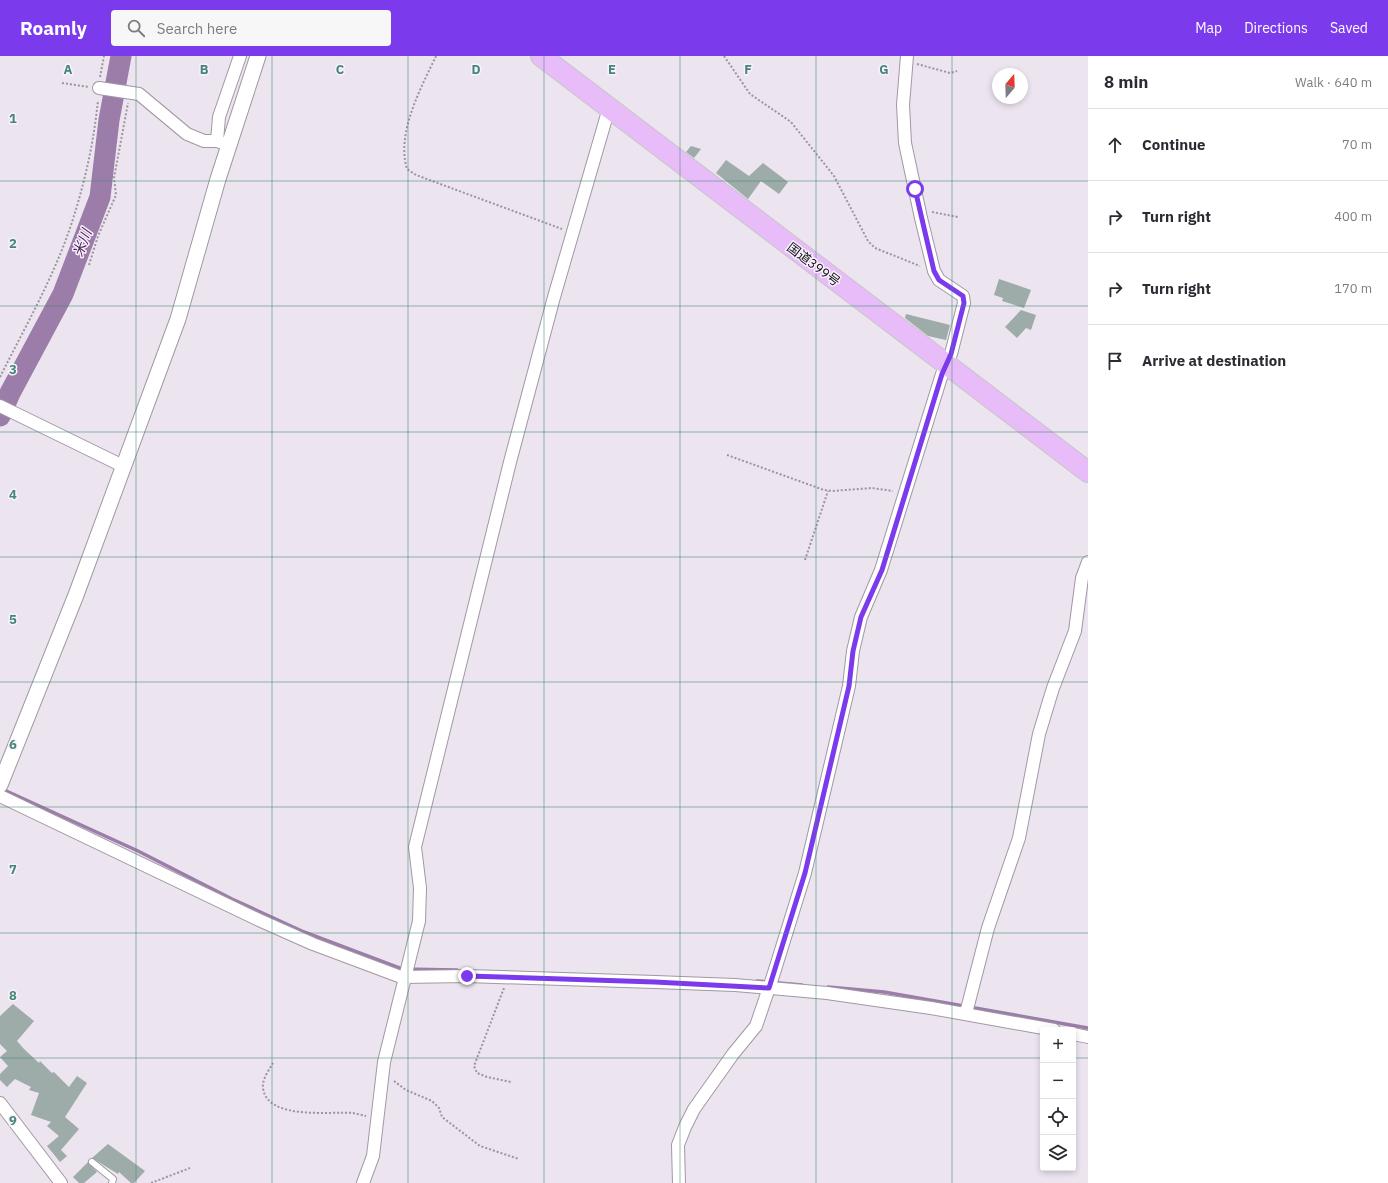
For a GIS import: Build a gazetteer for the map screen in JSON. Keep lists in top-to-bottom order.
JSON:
{
  "streets": {
    "highway": ["国道399号"]
  },
  "water": ["米川"],
  "north": "top",
  "page": {
    "header": "Roamly",
    "search": "Search here",
    "nav": ["Map", "Directions", "Saved"],
    "heading": ["8 min", "Walk · 640 m"],
    "list": [
      ["Continue", "70 m"],
      ["Turn right", "400 m"],
      ["Turn right", "170 m"],
      "Arrive at destination"
    ],
    "map_buttons": ["+", "−"]
  },
  "grid": {
    "columns": [
      "A",
      "B",
      "C",
      "D",
      "E",
      "F",
      "G"
    ],
    "rows": [
      "1",
      "2",
      "3",
      "4",
      "5",
      "6",
      "7",
      "8",
      "9"
    ]
  }
}
